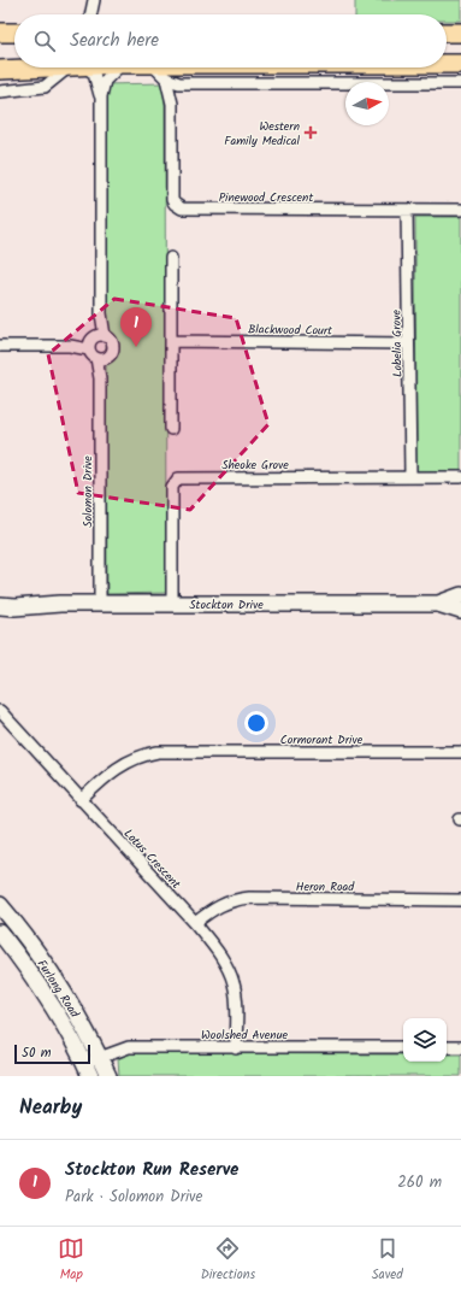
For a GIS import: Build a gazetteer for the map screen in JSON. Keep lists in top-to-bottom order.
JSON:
{
  "streets": {
    "street": [
      "Pinewood Crescent",
      "Blackwood Court",
      "Lobelia Grove",
      "Sheoke Grove",
      "Solomon Drive",
      "Stockton Drive",
      "Cormorant Drive",
      "Lotus Crescent",
      "Heron Road",
      "Furlong Road",
      "Woolshed Avenue"
    ]
  },
  "crossings": [
    ["Pinewood Crescent", "Lobelia Grove"],
    ["Blackwood Court", "Lobelia Grove"],
    ["Lobelia Grove", "Sheoke Grove"],
    ["Sheoke Grove", "Stockton Drive"],
    ["Solomon Drive", "Stockton Drive"],
    ["Cormorant Drive", "Lotus Crescent"],
    ["Lotus Crescent", "Heron Road"],
    ["Lotus Crescent", "Woolshed Avenue"],
    ["Furlong Road", "Woolshed Avenue"]
  ],
  "places": {
    "health": ["Western Family Medical"]
  },
  "scale_bar": "50 m",
  "north": "right",
  "page": {
    "search": "Search here",
    "pins": "1",
    "scale": "50 m",
    "heading": "Nearby",
    "list": [
      {
        "mark": "1",
        "name": "Stockton Run Reserve",
        "note": "Park · Solomon Drive",
        "value": "260 m"
      }
    ],
    "nav": ["Map", "Directions", "Saved"]
  }
}
